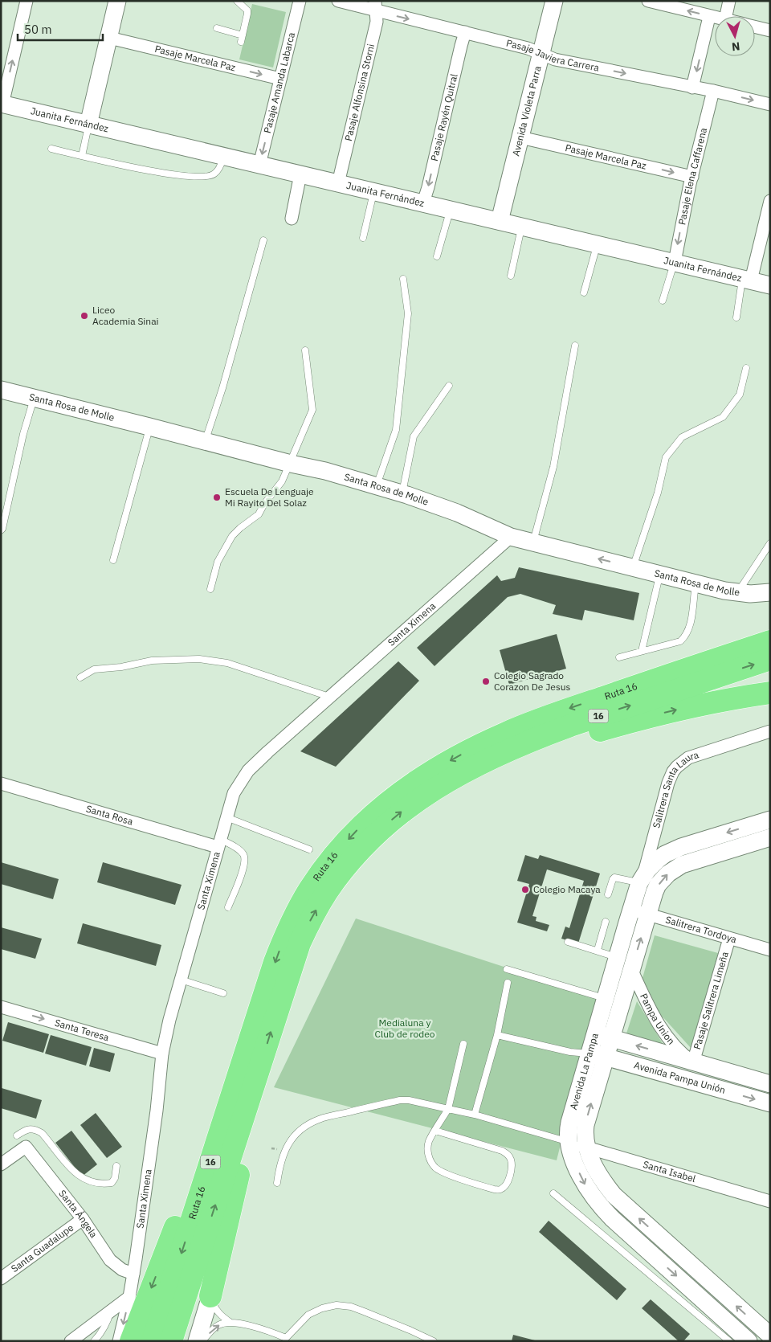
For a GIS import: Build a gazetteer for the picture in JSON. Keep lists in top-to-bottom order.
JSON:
{
  "streets": {
    "highway": ["Ruta 16", "16"],
    "street": [
      "Pasaje Javiera Carrera",
      "Pasaje Marcela Paz",
      "Pasaje Amanda Labarca",
      "Pasaje Alfonsina Storni",
      "Avenida Violeta Parra",
      "Pasaje Rayén Quitral",
      "Juanita Fernández",
      "Pasaje Elena Caffarena",
      "Santa Rosa de Molle",
      "Santa Ximena",
      "Salitrera Santa Laura",
      "Santa Rosa",
      "Salitrera Tordoya",
      "Pasaje Salitrera Limeña",
      "Pampa Union",
      "Santa Teresa",
      "Avenida La Pampa",
      "Avenida Pampa Unión",
      "Santa Isabel",
      "Santa Ángela",
      "Santa Guadalupe"
    ]
  },
  "crossings": [
    ["Pasaje Javiera Carrera", "Pasaje Alfonsina Storni"],
    ["Pasaje Javiera Carrera", "Avenida Violeta Parra"],
    ["Pasaje Javiera Carrera", "Pasaje Rayén Quitral"],
    ["Pasaje Javiera Carrera", "Pasaje Elena Caffarena"],
    ["Pasaje Marcela Paz", "Pasaje Amanda Labarca"],
    ["Pasaje Marcela Paz", "Avenida Violeta Parra"],
    ["Pasaje Marcela Paz", "Pasaje Elena Caffarena"],
    ["Pasaje Amanda Labarca", "Juanita Fernández"],
    ["Pasaje Alfonsina Storni", "Juanita Fernández"],
    ["Avenida Violeta Parra", "Juanita Fernández"],
    ["Pasaje Rayén Quitral", "Juanita Fernández"],
    ["Juanita Fernández", "Pasaje Elena Caffarena"],
    ["Santa Rosa de Molle", "Santa Ximena"],
    ["Santa Ximena", "Santa Rosa"],
    ["Santa Ximena", "Santa Teresa"],
    ["Santa Ximena", "Santa Ángela"],
    ["Salitrera Santa Laura", "Avenida La Pampa"],
    ["Salitrera Tordoya", "Pasaje Salitrera Limeña"],
    ["Salitrera Tordoya", "Avenida La Pampa"],
    ["Pasaje Salitrera Limeña", "Pampa Union"],
    ["Pasaje Salitrera Limeña", "Avenida Pampa Unión"],
    ["Pampa Union", "Avenida La Pampa"],
    ["Pampa Union", "Avenida Pampa Unión"],
    ["Avenida La Pampa", "Avenida Pampa Unión"],
    ["Avenida La Pampa", "Santa Isabel"],
    ["Santa Ángela", "Santa Guadalupe"]
  ],
  "one_way": [
    "Pasaje Javiera Carrera",
    "Pasaje Marcela Paz",
    "Pasaje Amanda Labarca",
    "Pasaje Rayén Quitral",
    "Santa Teresa"
  ],
  "parks": ["Medialuna y Club de rodeo"],
  "places": [
    "Liceo Academia Sinai",
    "Escuela De Lenguaje Mi Rayito Del Solaz",
    "Colegio Sagrado Corazon De Jesus",
    "Colegio Macaya"
  ],
  "scale_bar": "50 m",
  "north": "bottom"
}
